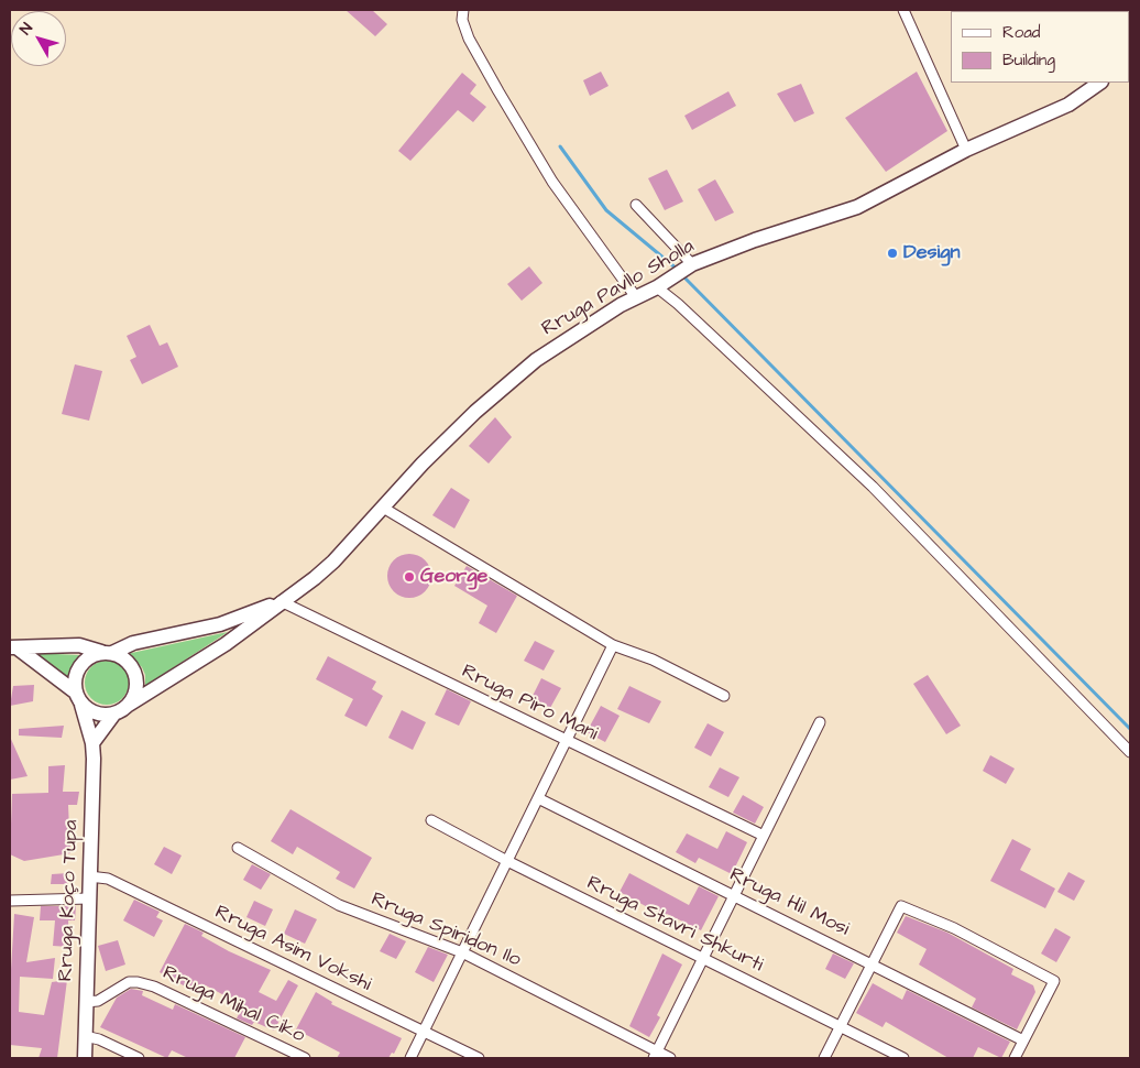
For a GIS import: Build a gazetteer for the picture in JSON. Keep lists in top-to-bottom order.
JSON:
{
  "streets": {
    "street": [
      "Rruga Pavllo Sholla",
      "Rruga Piro Mani",
      "Rruga Koço Tupa",
      "Rruga Hil Mosi",
      "Rruga Stavri Shkurti",
      "Rruga Spiridon Ilo",
      "Rruga Asim Vokshi",
      "Rruga Mihal Ciko"
    ]
  },
  "crossings": [
    ["Rruga Pavllo Sholla", "Rruga Piro Mani"],
    ["Rruga Pavllo Sholla", "Rruga Koço Tupa"],
    ["Rruga Koço Tupa", "Rruga Asim Vokshi"],
    ["Rruga Koço Tupa", "Rruga Mihal Ciko"]
  ],
  "places": ["Design", "George"],
  "legend": ["Road", "Building"],
  "north": "top left"
}
